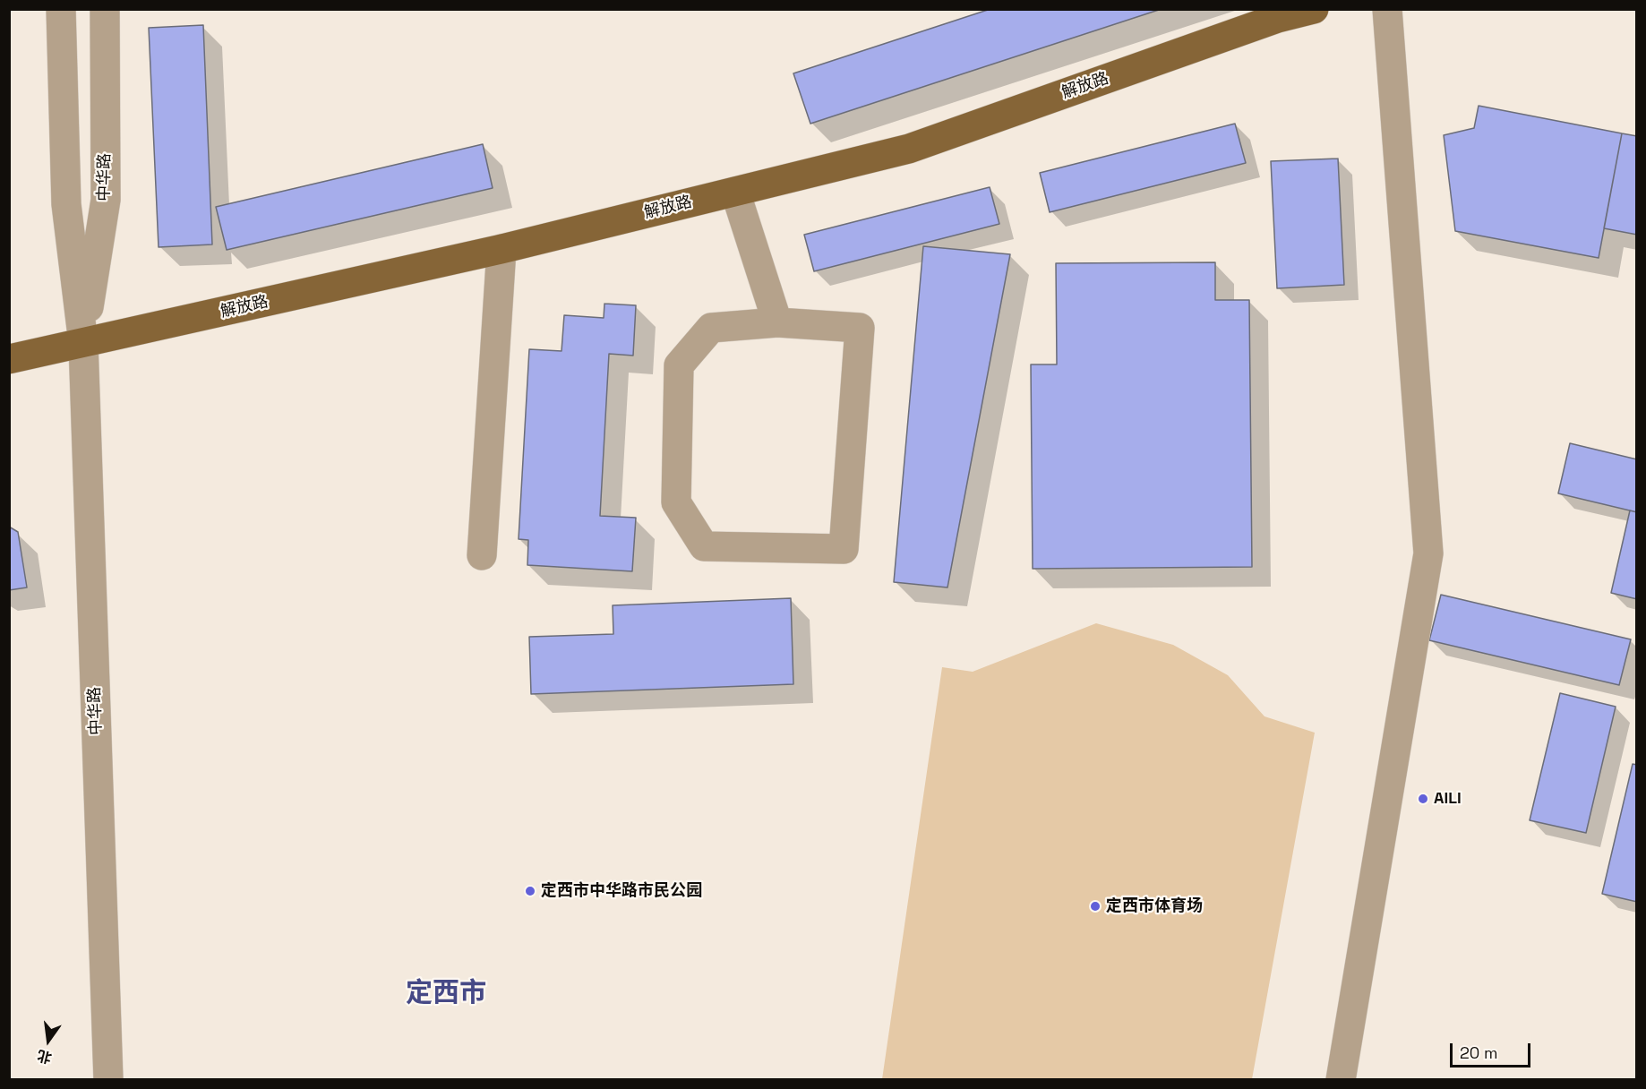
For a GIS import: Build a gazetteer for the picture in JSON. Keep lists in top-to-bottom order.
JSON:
{
  "streets": {
    "main road": ["解放路"],
    "street": ["中华路"]
  },
  "crossings": [
    ["解放路", "中华路"]
  ],
  "districts": ["定西市"],
  "places": ["AILI", "定西市中华路市民公园", "定西市体育场"],
  "scale_bar": "20 m",
  "north": "bottom"
}
